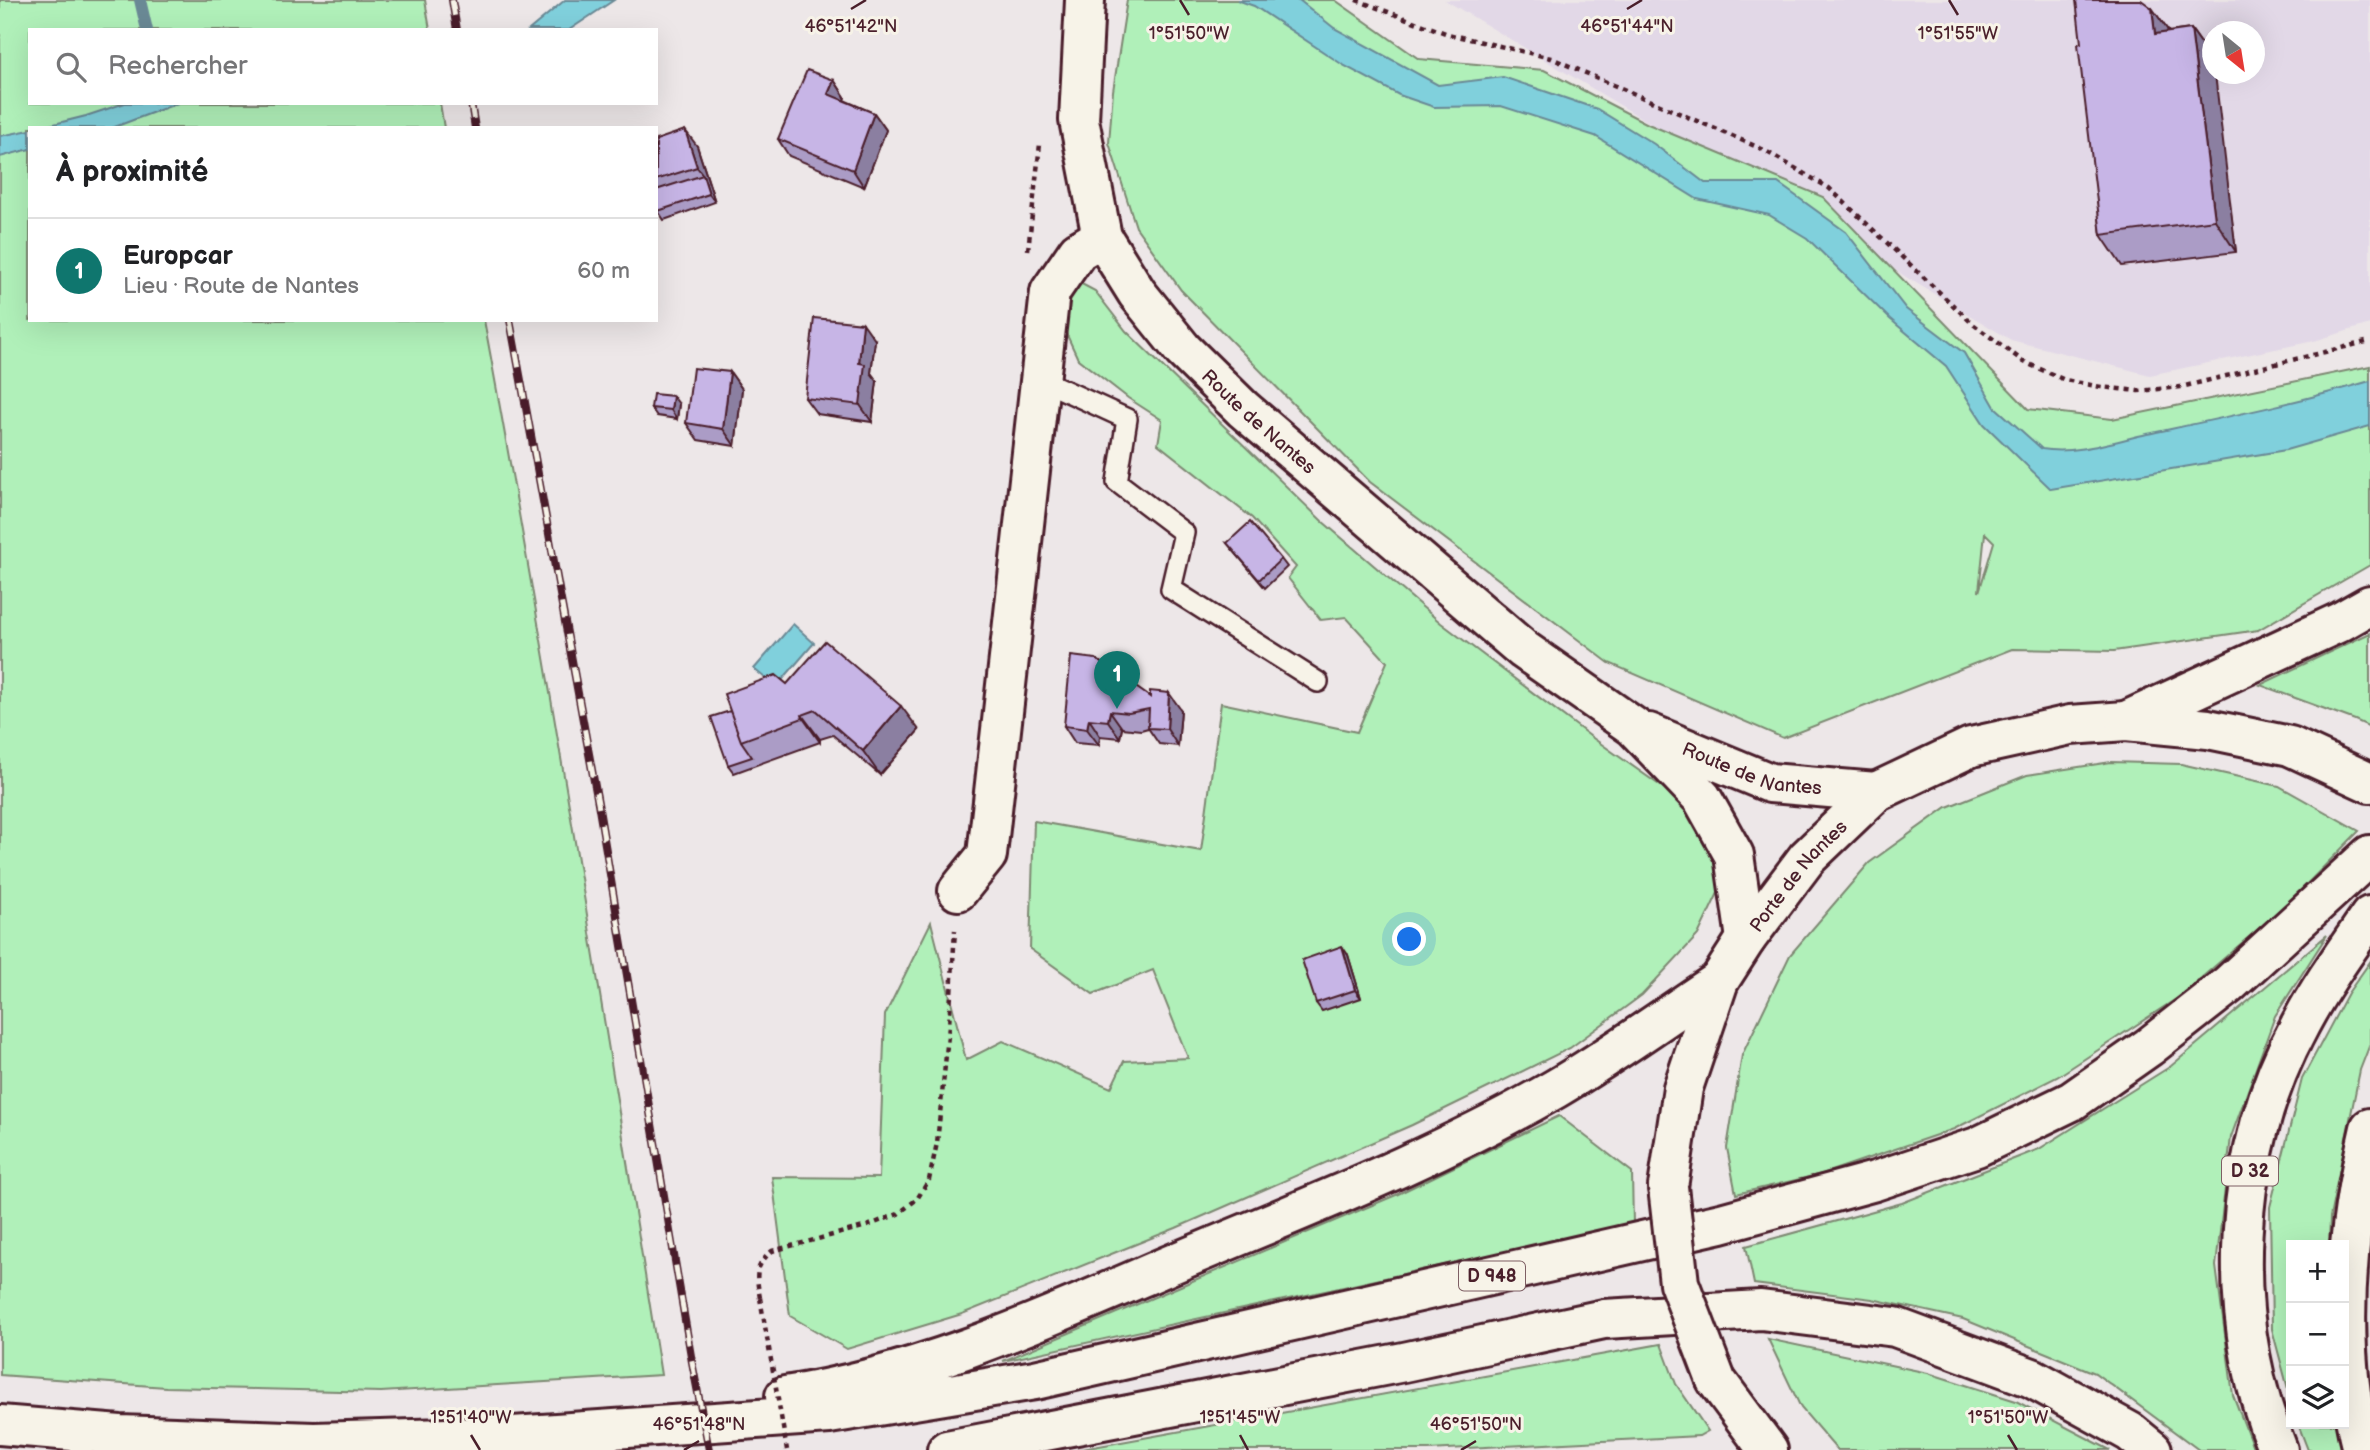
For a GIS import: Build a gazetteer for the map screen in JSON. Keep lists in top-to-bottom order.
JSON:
{
  "streets": {
    "main road": [
      "Route de Nantes",
      "Porte de Nantes",
      "D 32",
      "D 948"
    ]
  },
  "crossings": [
    ["Route de Nantes", "Porte de Nantes"]
  ],
  "north": "bottom right",
  "page": {
    "search": "Rechercher",
    "heading": "À proximité",
    "list": [
      {
        "mark": "1",
        "name": "Europcar",
        "note": "Lieu · Route de Nantes",
        "value": "60 m"
      }
    ],
    "pins": "1",
    "map_buttons": ["+", "−"]
  },
  "coordinates": [
    "46°51'42\"N",
    "46°51'44\"N",
    "1°51'50\"W",
    "1°51'55\"W",
    "1°51'40\"W",
    "1°51'45\"W",
    "46°51'48\"N",
    "46°51'50\"N"
  ]
}
